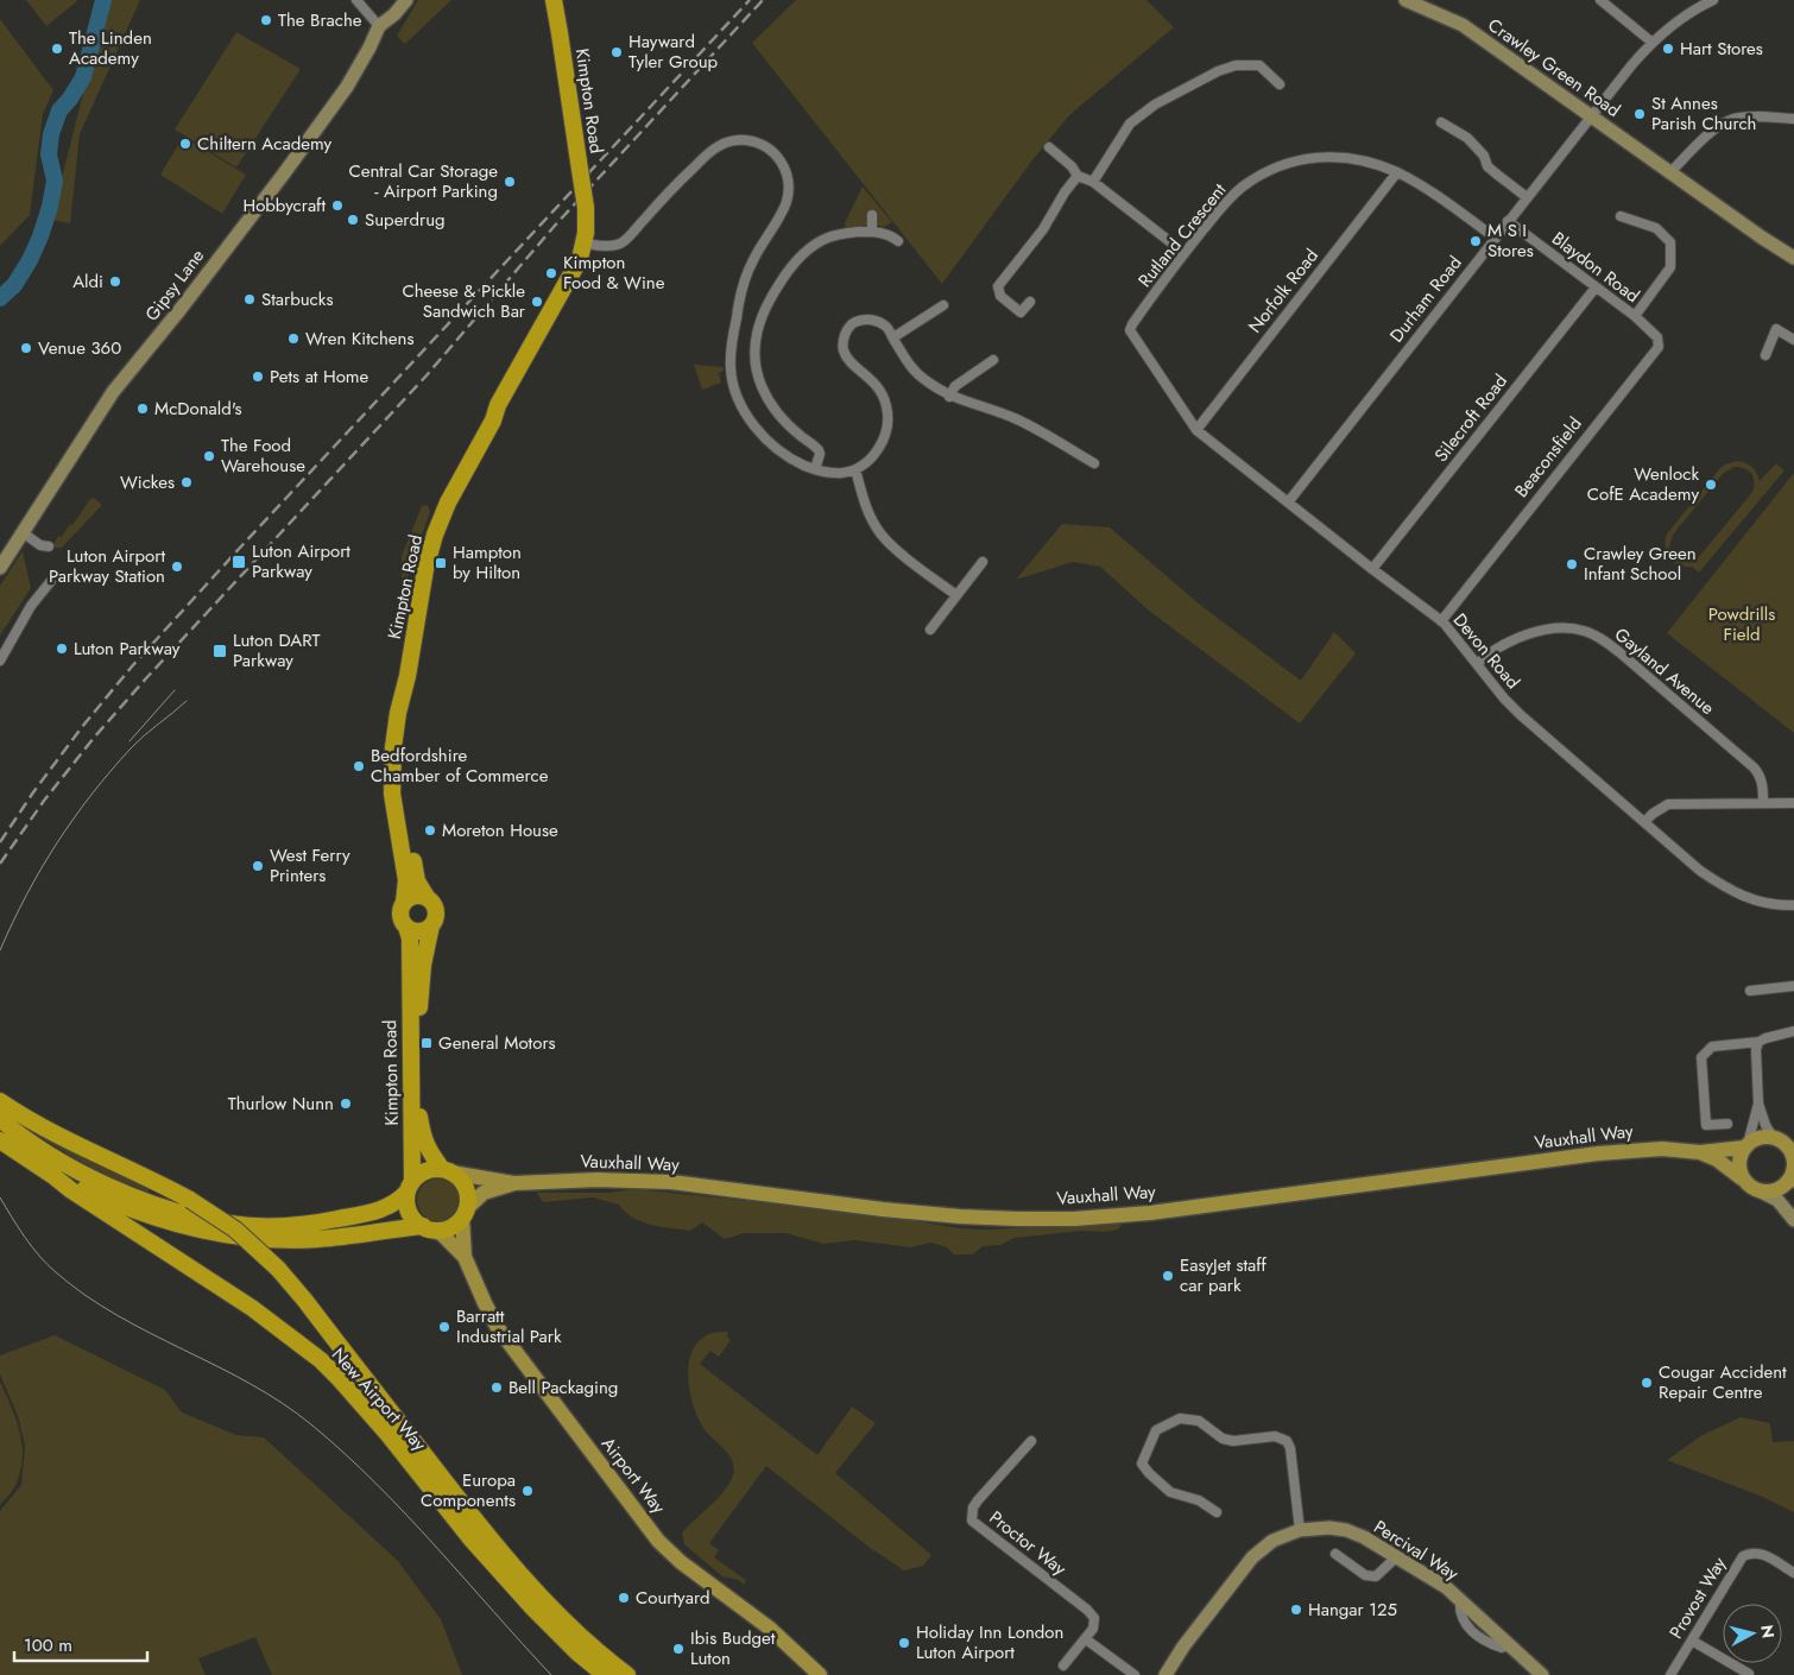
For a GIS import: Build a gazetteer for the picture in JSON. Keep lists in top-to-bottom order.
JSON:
{
  "streets": {
    "highway": ["Kimpton Road", "New Airport Way"],
    "main road": ["Vauxhall Way", "Airport Way"],
    "street": [
      "Crawley Green Road",
      "Rutland Crescent",
      "Blaydon Road",
      "Gipsy Lane",
      "Norfolk Road",
      "Durham Road",
      "Silecroft Road",
      "Beaconsfield",
      "Devon Road",
      "Gayland Avenue",
      "Proctor Way",
      "Percival Way",
      "Provost Way"
    ]
  },
  "crossings": [
    ["Crawley Green Road", "Durham Road"],
    ["Kimpton Road", "Vauxhall Way"],
    ["Kimpton Road", "New Airport Way"],
    ["Kimpton Road", "Airport Way"],
    ["Rutland Crescent", "Norfolk Road"],
    ["Rutland Crescent", "Durham Road"],
    ["Rutland Crescent", "Devon Road"],
    ["Blaydon Road", "Durham Road"],
    ["Blaydon Road", "Silecroft Road"],
    ["Blaydon Road", "Beaconsfield"],
    ["Norfolk Road", "Devon Road"],
    ["Durham Road", "Devon Road"],
    ["Silecroft Road", "Devon Road"],
    ["Beaconsfield", "Devon Road"],
    ["Devon Road", "Gayland Avenue"],
    ["Vauxhall Way", "New Airport Way"],
    ["Vauxhall Way", "Airport Way"],
    ["New Airport Way", "Airport Way"]
  ],
  "parks": ["Powdrills Field"],
  "places": {
    "other": [
      "The Brache",
      "The Linden Academy",
      "Hart Stores",
      "Hayward Tyler Group",
      "St Annes Parish Church",
      "Chiltern Academy",
      "Central Car Storage - Airport Parking",
      "Hobbycraft",
      "Superdrug",
      "M S I Stores",
      "Kimpton Food & Wine",
      "Aldi",
      "Starbucks",
      "Cheese & Pickle Sandwich Bar",
      "Wren Kitchens",
      "Venue 360",
      "Pets at Home",
      "McDonald's",
      "The Food Warehouse",
      "Wickes",
      "Wenlock CofE Academy",
      "Crawley Green Infant School",
      "Luton Airport Parkway Station",
      "Luton Parkway",
      "Bedfordshire Chamber of Commerce",
      "Moreton House",
      "West Ferry Printers",
      "Thurlow Nunn",
      "EasyJet staff car park",
      "Barratt Industrial Park",
      "Cougar Accident Repair Centre",
      "Bell Packaging",
      "Europa Components",
      "Courtyard",
      "Hangar 125",
      "Holiday Inn London Luton Airport",
      "Ibis Budget Luton"
    ],
    "transit": [
      "Luton Airport Parkway",
      "Hampton by Hilton",
      "Luton DART Parkway",
      "General Motors"
    ]
  },
  "scale_bar": "100 m",
  "north": "right"
}
